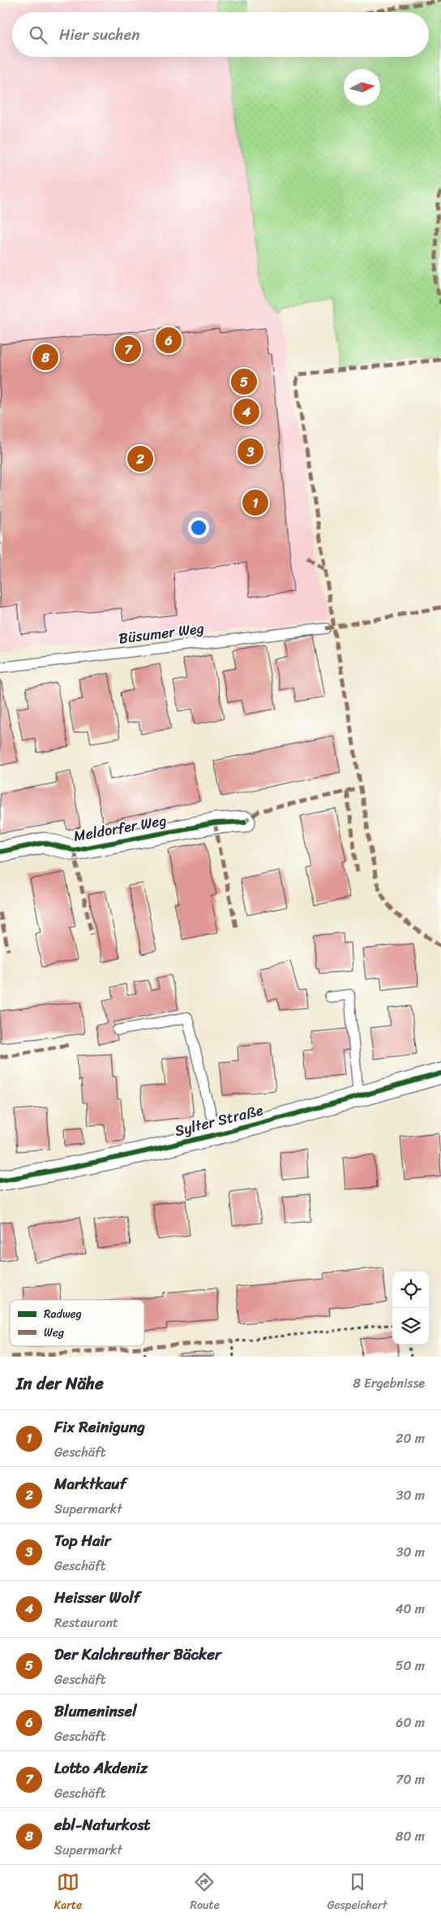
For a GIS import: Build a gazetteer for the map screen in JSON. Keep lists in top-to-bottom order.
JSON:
{
  "streets": {
    "street": ["Meldorfer Weg", "Sylter Straße"],
    "lane": ["Büsumer Weg"]
  },
  "legend": ["Radweg", "Weg"],
  "north": "right",
  "page": {
    "search": "Hier suchen",
    "pins": [
      "6",
      "7",
      "8",
      "5",
      "4",
      "3",
      "2",
      "1"
    ],
    "heading": ["In der Nähe", "8 Ergebnisse"],
    "list": [
      {
        "mark": "1",
        "name": "Fix Reinigung",
        "note": "Geschäft",
        "value": "20 m"
      },
      {
        "mark": "2",
        "name": "Marktkauf",
        "note": "Supermarkt",
        "value": "30 m"
      },
      {
        "mark": "3",
        "name": "Top Hair",
        "note": "Geschäft",
        "value": "30 m"
      },
      {
        "mark": "4",
        "name": "Heisser Wolf",
        "note": "Restaurant",
        "value": "40 m"
      },
      {
        "mark": "5",
        "name": "Der Kalchreuther Bäcker",
        "note": "Geschäft",
        "value": "50 m"
      },
      {
        "mark": "6",
        "name": "Blumeninsel",
        "note": "Geschäft",
        "value": "60 m"
      },
      {
        "mark": "7",
        "name": "Lotto Akdeniz",
        "note": "Geschäft",
        "value": "70 m"
      },
      {
        "mark": "8",
        "name": "ebl-Naturkost",
        "note": "Supermarkt",
        "value": "80 m"
      }
    ],
    "nav": ["Karte", "Route", "Gespeichert"]
  }
}
